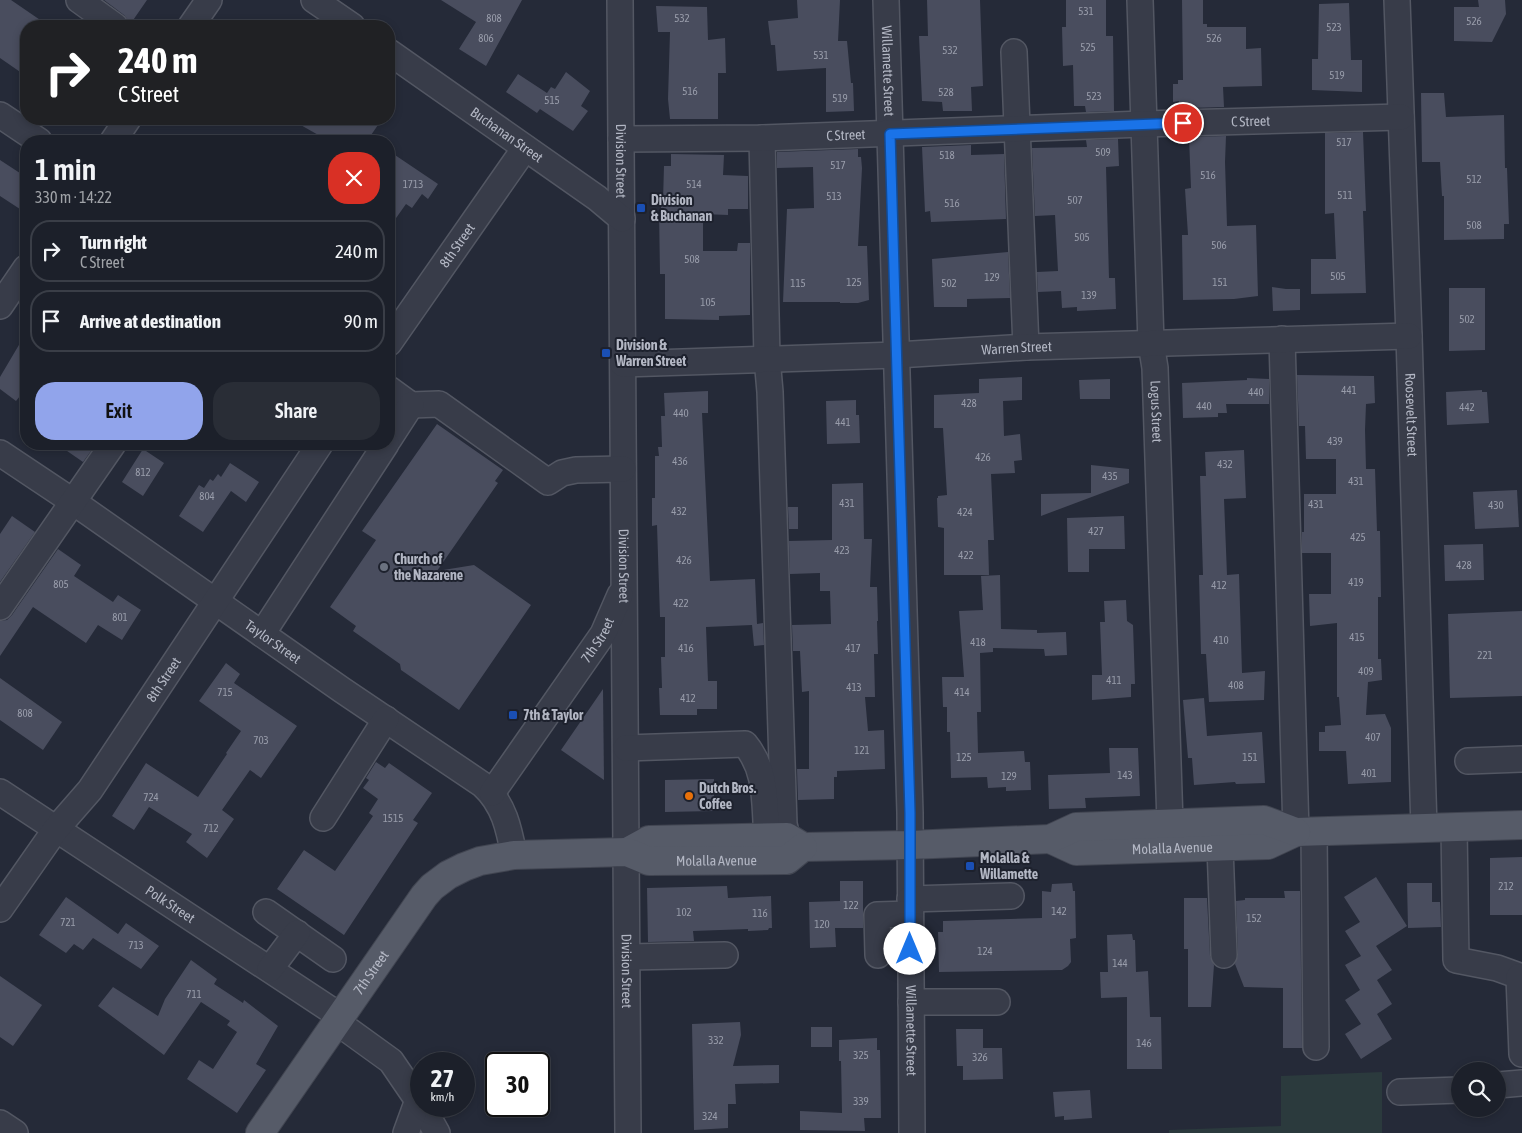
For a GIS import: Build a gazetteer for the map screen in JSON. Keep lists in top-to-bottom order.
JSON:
{
  "streets": {
    "main road": ["7th Street", "Molalla Avenue"],
    "street": [
      "Willamette Street",
      "C Street",
      "Buchanan Street",
      "Division Street",
      "8th Street",
      "Warren Street",
      "Logus Street",
      "Roosevelt Street",
      "Taylor Street",
      "Polk Street"
    ]
  },
  "crossings": [
    ["Willamette Street", "C Street"],
    ["Willamette Street", "Warren Street"],
    ["Willamette Street", "Molalla Avenue"],
    ["C Street", "Division Street"],
    ["C Street", "Logus Street"],
    ["C Street", "Roosevelt Street"],
    ["Buchanan Street", "Division Street"],
    ["Buchanan Street", "8th Street"],
    ["Division Street", "Warren Street"],
    ["Division Street", "7th Street"],
    ["Division Street", "Molalla Avenue"],
    ["8th Street", "Taylor Street"],
    ["8th Street", "Polk Street"],
    ["Warren Street", "Logus Street"],
    ["Warren Street", "Roosevelt Street"],
    ["Logus Street", "Molalla Avenue"],
    ["Roosevelt Street", "Molalla Avenue"],
    ["7th Street", "Taylor Street"],
    ["7th Street", "Molalla Avenue"],
    ["7th Street", "Polk Street"],
    ["Taylor Street", "Molalla Avenue"]
  ],
  "places": {
    "transit": [
      "Division & Buchanan",
      "Division & Warren Street",
      "7th & Taylor",
      "Molalla & Willamette"
    ],
    "other": ["Church of the Nazarene", "Dutch Bros. Coffee"]
  },
  "house_numbers": [
    "531",
    "808",
    "532",
    "526",
    "523",
    "806",
    "526",
    "525",
    "532",
    "531",
    "519",
    "516",
    "528",
    "523",
    "519",
    "515",
    "517",
    "509",
    "518",
    "517",
    "516",
    "512",
    "1713",
    "514",
    "511",
    "513",
    "507",
    "516",
    "508",
    "505",
    "506",
    "508",
    "505",
    "129",
    "125",
    "151",
    "115",
    "502",
    "139",
    "105",
    "502",
    "441",
    "440",
    "428",
    "440",
    "442",
    "440",
    "441",
    "439",
    "426",
    "436",
    "432",
    "812",
    "435",
    "431",
    "804",
    "431",
    "431",
    "430",
    "432",
    "424",
    "427",
    "425",
    "423",
    "422",
    "426",
    "428",
    "419",
    "805",
    "412",
    "422",
    "801",
    "415",
    "410",
    "418",
    "416",
    "417",
    "221",
    "409",
    "411",
    "408",
    "413",
    "715",
    "414",
    "412",
    "808",
    "407",
    "703",
    "121",
    "125",
    "151",
    "401",
    "143",
    "129",
    "724",
    "1515",
    "712",
    "212",
    "122",
    "142",
    "102",
    "116",
    "152",
    "721",
    "120",
    "713",
    "124",
    "144",
    "711",
    "332",
    "146",
    "325",
    "326",
    "339",
    "324"
  ],
  "page": {
    "turn": ["240 m", "C Street"],
    "heading": ["1 min", "330 m · 14:22"],
    "list": [
      {
        "name": "Turn right",
        "note": "C Street",
        "value": "240 m"
      },
      {
        "name": "Arrive at destination",
        "value": "90 m"
      }
    ],
    "buttons": ["Exit", "Share"],
    "speed": "27 km/h",
    "limit": "30"
  }
}
